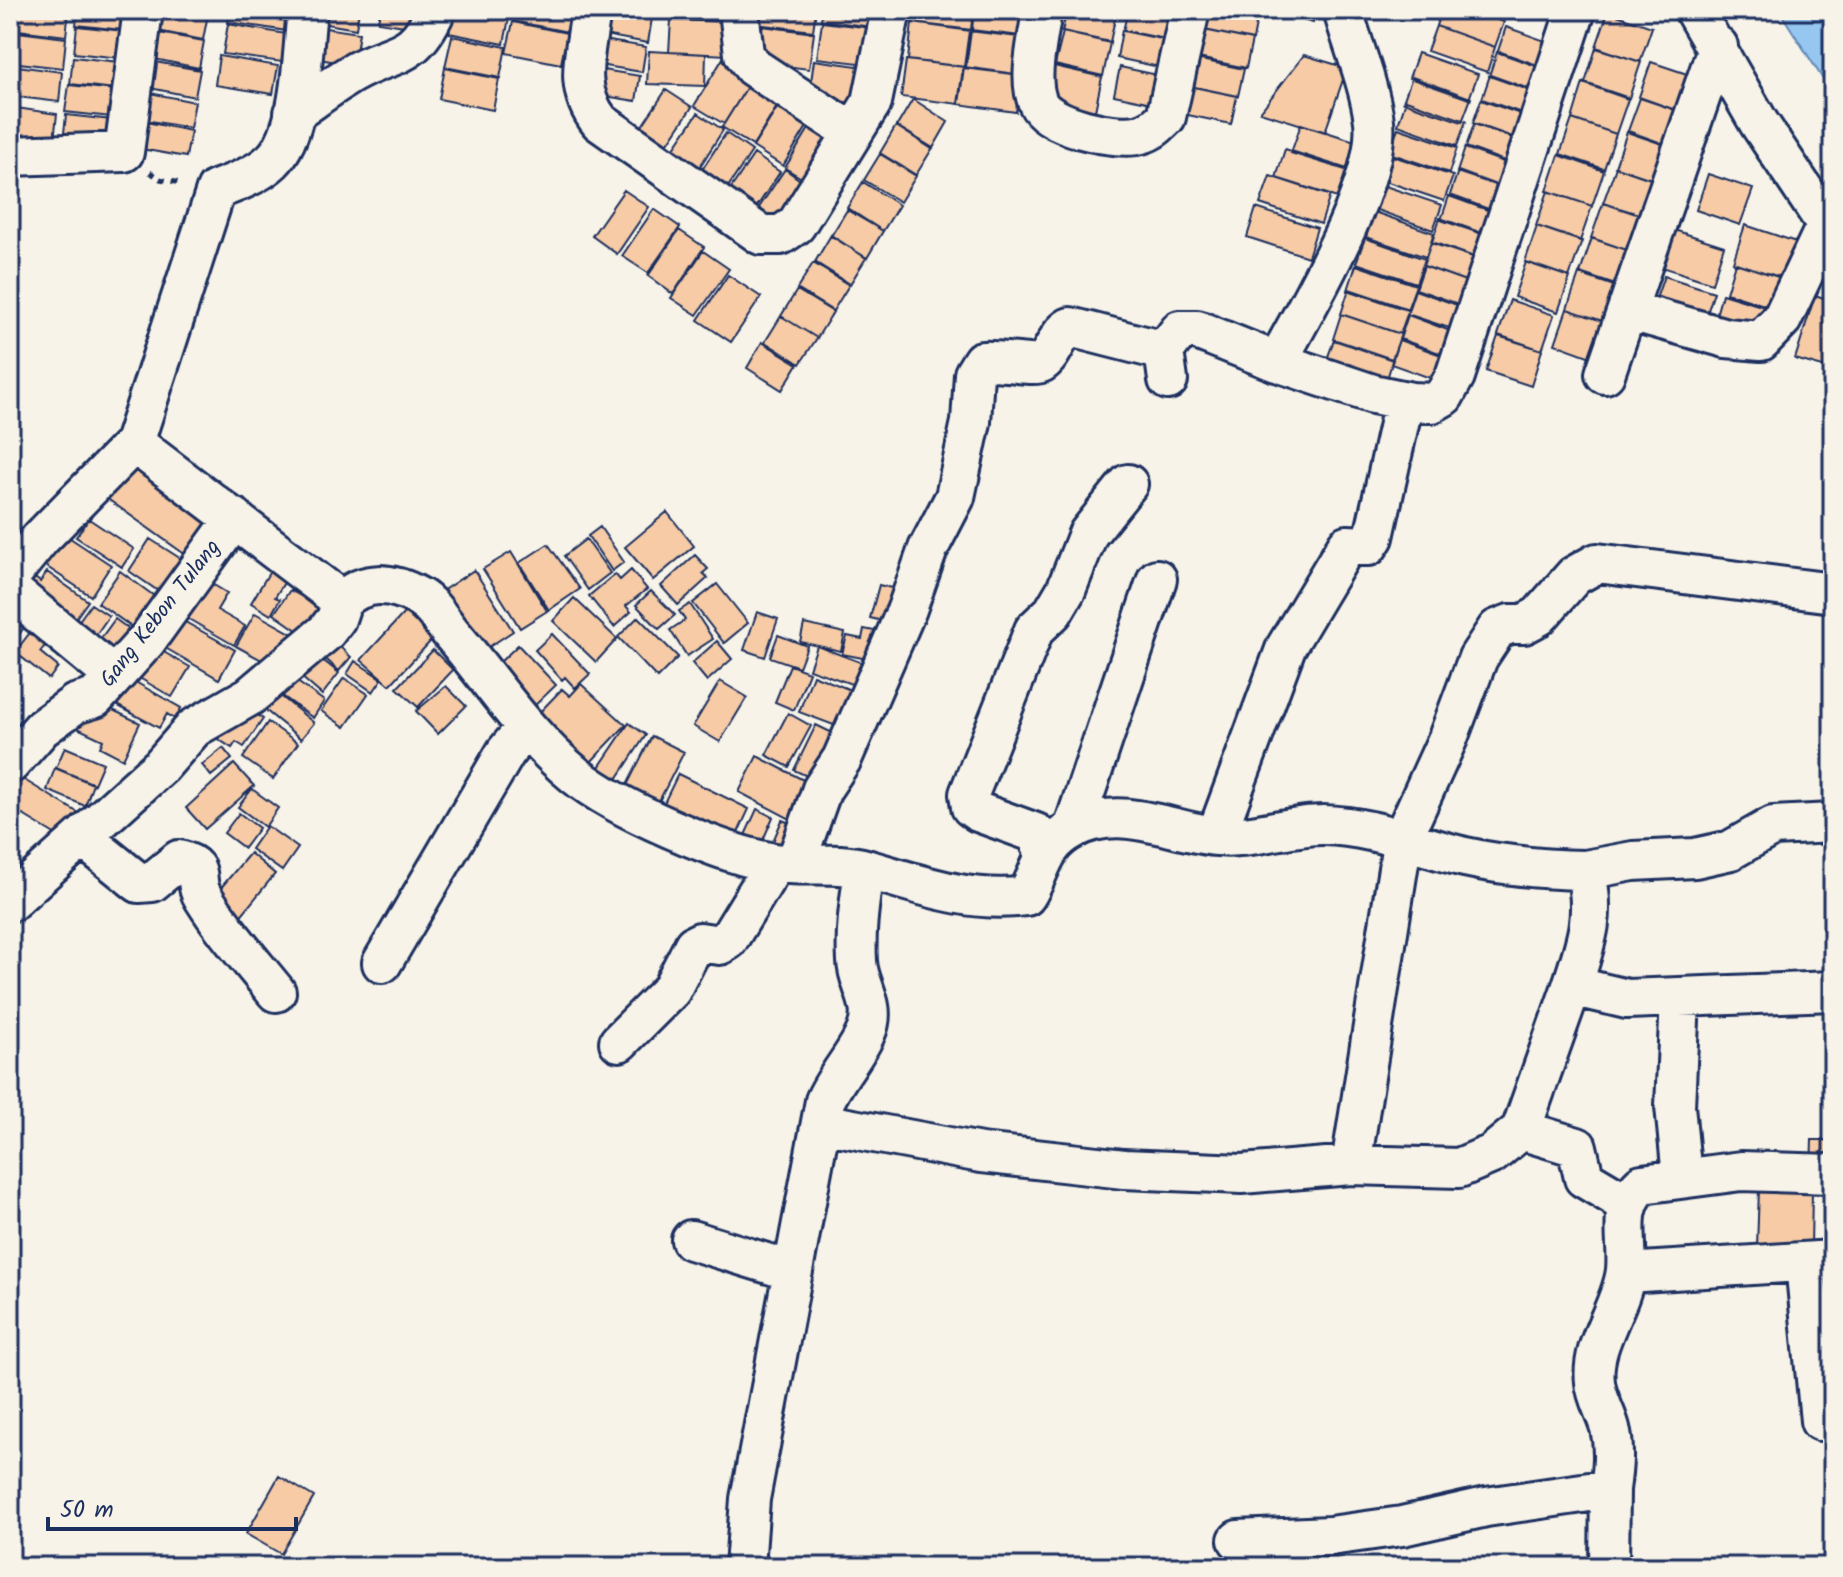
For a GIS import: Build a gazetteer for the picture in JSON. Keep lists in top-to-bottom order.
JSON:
{
  "streets": {
    "street": ["Gang Kebon Tulang"]
  },
  "scale_bar": "50 m"
}
